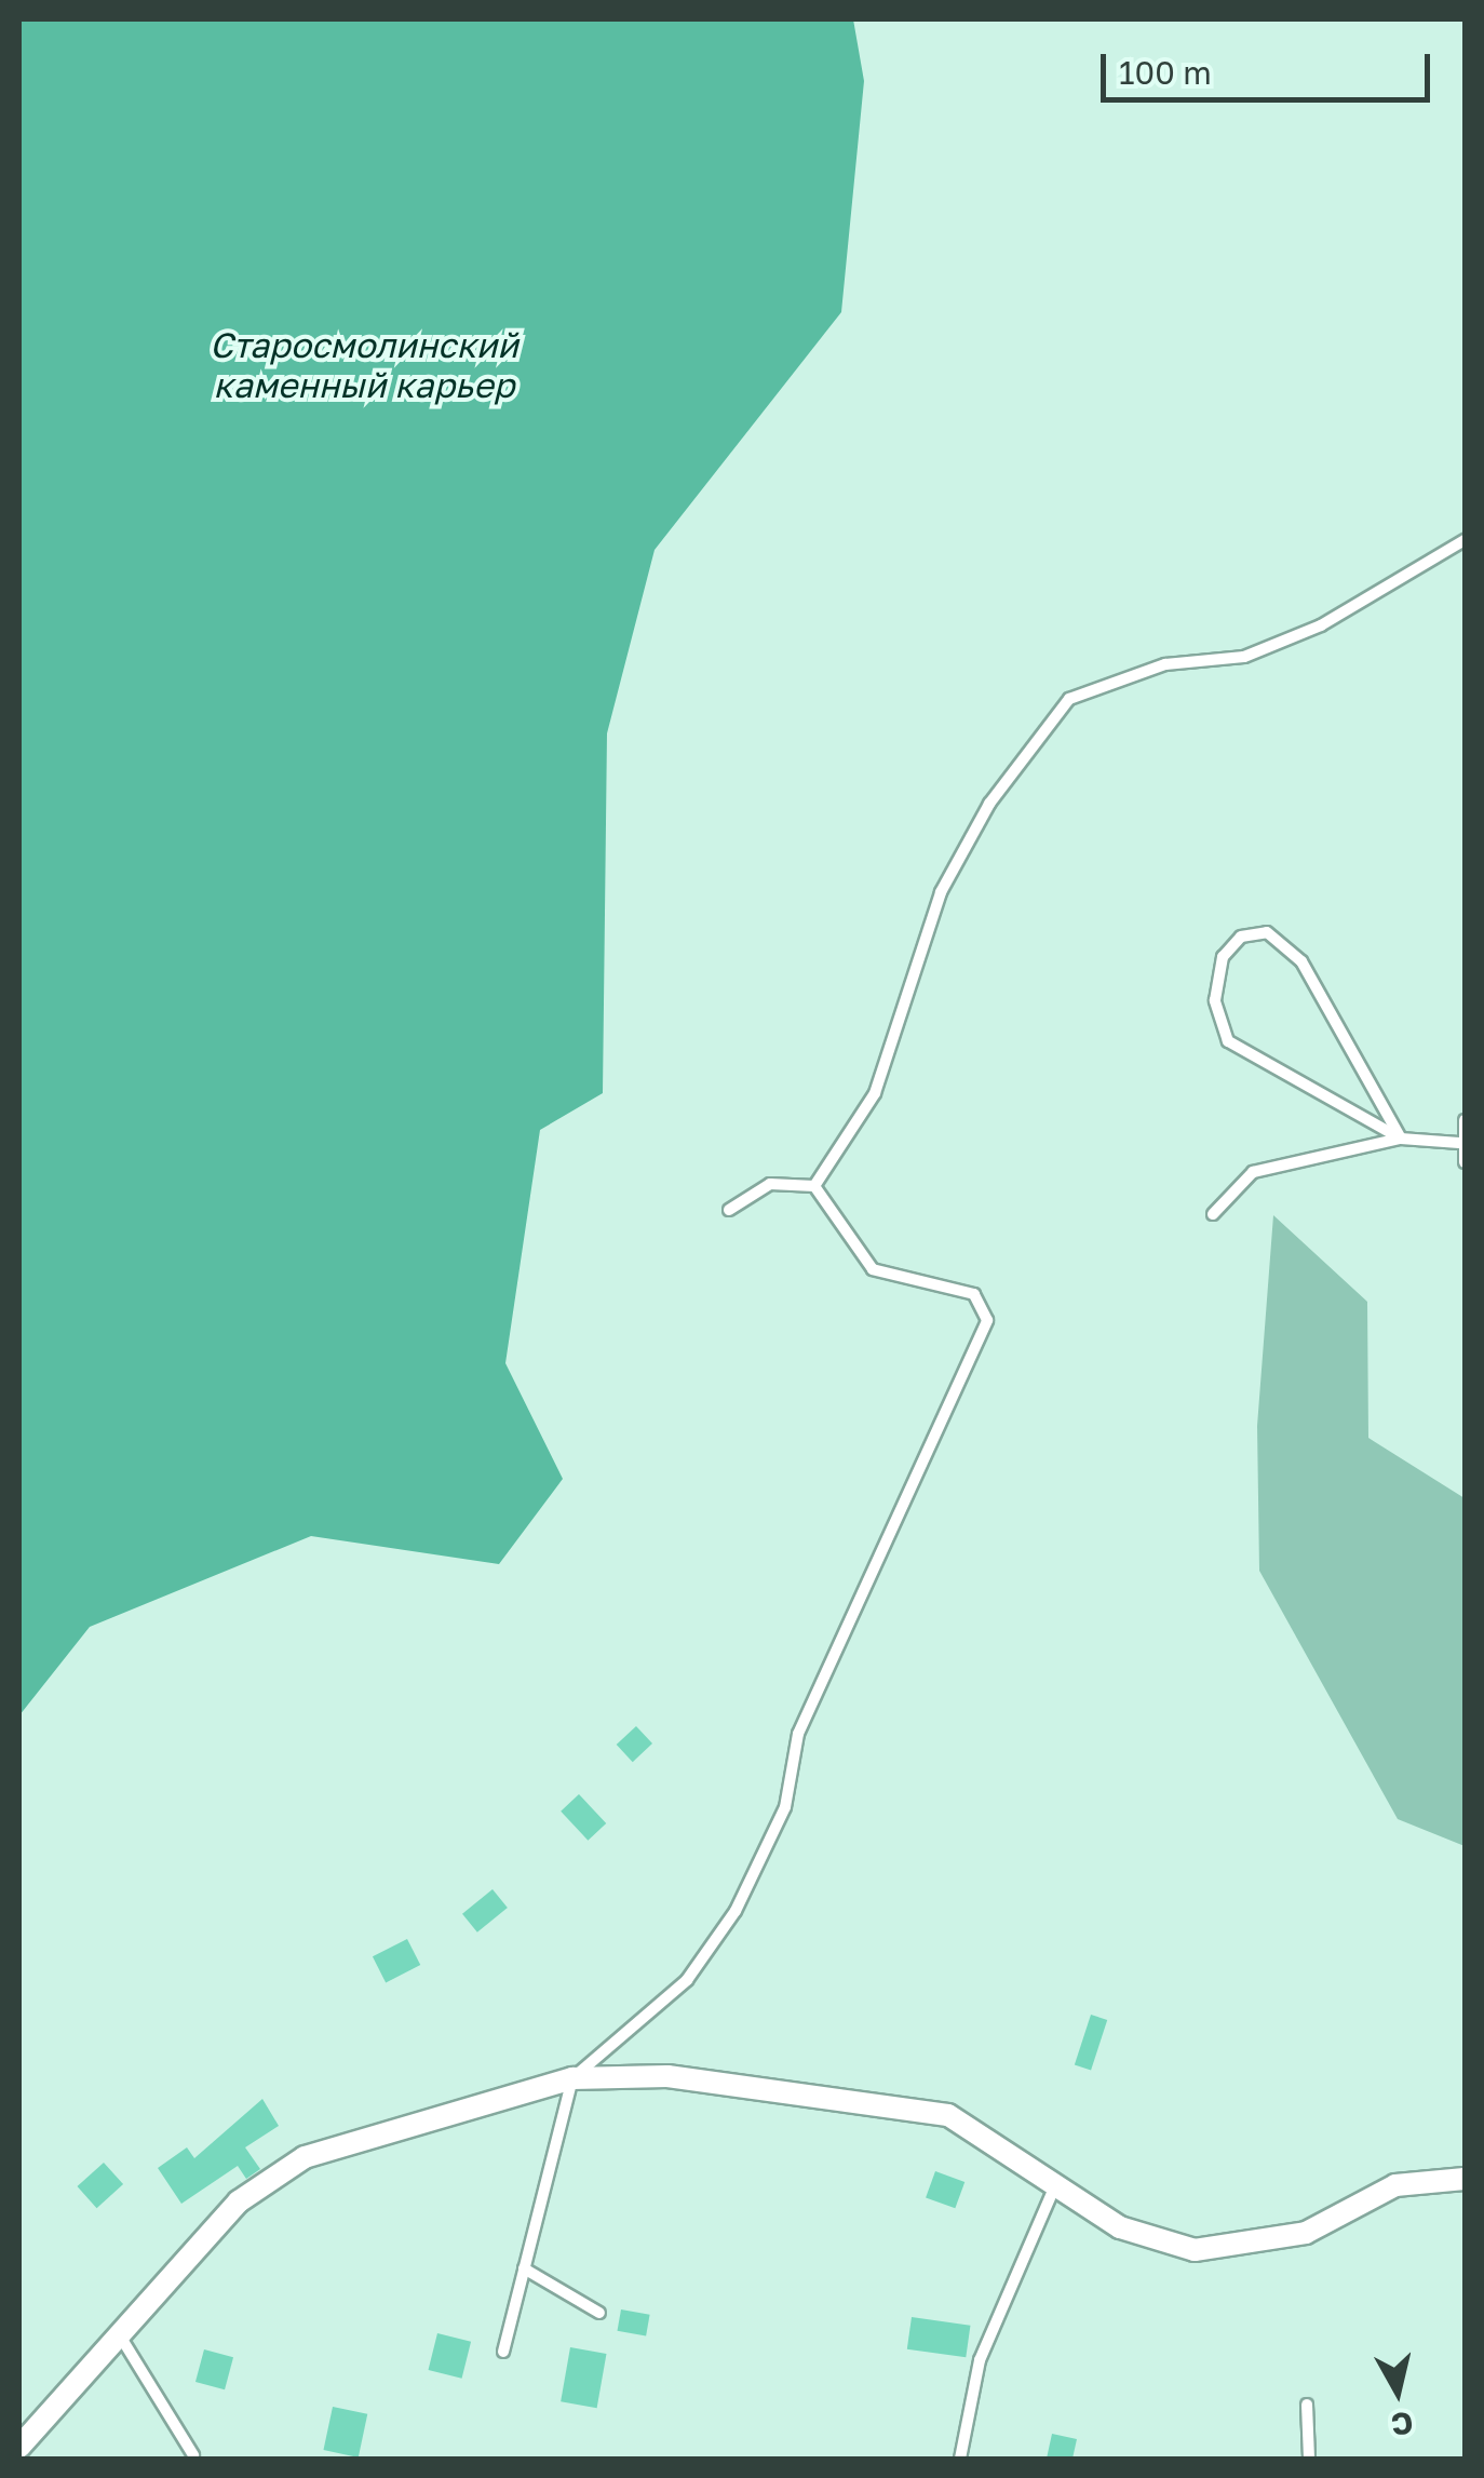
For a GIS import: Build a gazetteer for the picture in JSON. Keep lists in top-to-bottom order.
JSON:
{
  "water": ["Старосмолинский каменный карьер"],
  "scale_bar": "100 m",
  "north": "bottom"
}
